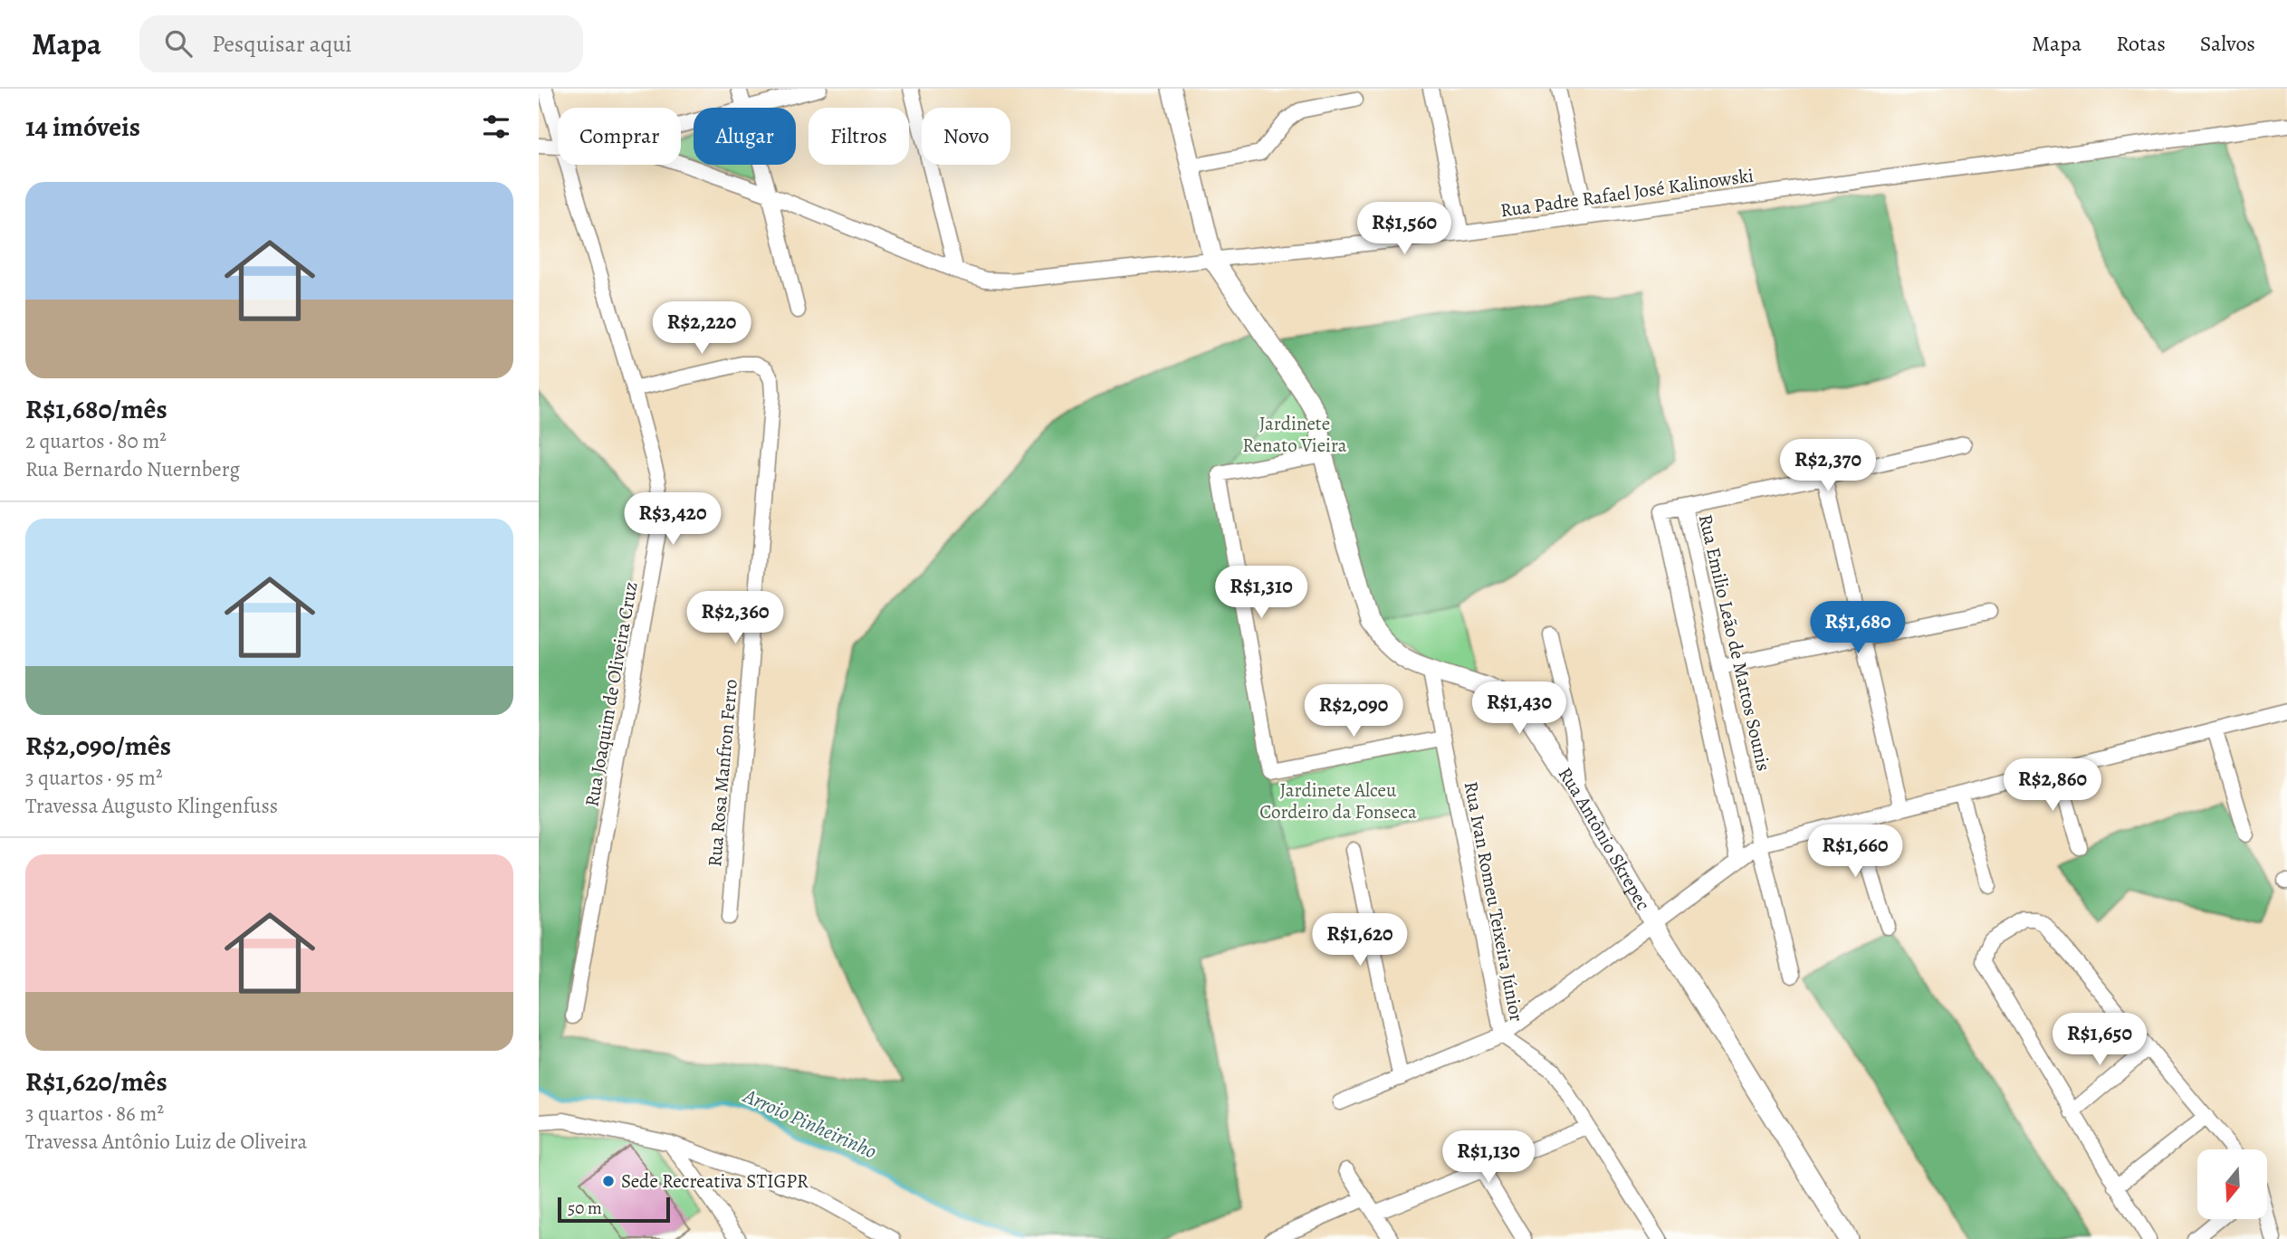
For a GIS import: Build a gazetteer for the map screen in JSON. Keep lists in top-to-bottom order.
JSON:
{
  "streets": {
    "street": [
      "Rua Padre Rafael José Kalinowski",
      "Rua Emilio Leão de Mattos Sounis",
      "Rua Joaquim de Oliveira Cruz",
      "Rua Rosa Manfron Ferro",
      "Rua Antônio Skrepec",
      "Rua Ivan Romeu Teixeira Júnior"
    ]
  },
  "crossings": [
    ["Rua Padre Rafael José Kalinowski", "Rua Antônio Skrepec"],
    ["Rua Joaquim de Oliveira Cruz", "Rua Rosa Manfron Ferro"],
    ["Rua Antônio Skrepec", "Rua Ivan Romeu Teixeira Júnior"]
  ],
  "water": ["Arroio Pinheirinho"],
  "parks": ["Jardinete Renato Vieira", "Jardinete Alceu Cordeiro da Fonseca"],
  "places": ["Sede Recreativa STIGPR"],
  "scale_bar": "50 m",
  "north": "bottom",
  "page": {
    "header": "Mapa",
    "search": "Pesquisar aqui",
    "nav": ["Mapa", "Rotas", "Salvos"],
    "heading": "14 imóveis",
    "chip": [
      "Comprar",
      "Alugar",
      "Filtros",
      "Novo"
    ],
    "list": [
      {
        "name": "R$1,680/mês",
        "note": "2 quartos · 80 m² · Rua Bernardo Nuernberg"
      },
      {
        "name": "R$2,090/mês",
        "note": "3 quartos · 95 m² · Travessa Augusto Klingenfuss"
      },
      {
        "name": "R$1,620/mês",
        "note": "3 quartos · 86 m² · Travessa Antônio Luiz de Oliveira"
      }
    ],
    "price": [
      "R$1,560",
      "R$2,220",
      "R$2,370",
      "R$3,420",
      "R$1,310",
      "R$2,360",
      "R$1,680",
      "R$1,430",
      "R$2,090",
      "R$2,860",
      "R$1,660",
      "R$1,620",
      "R$1,650",
      "R$1,130"
    ],
    "scale": "50 m"
  }
}
